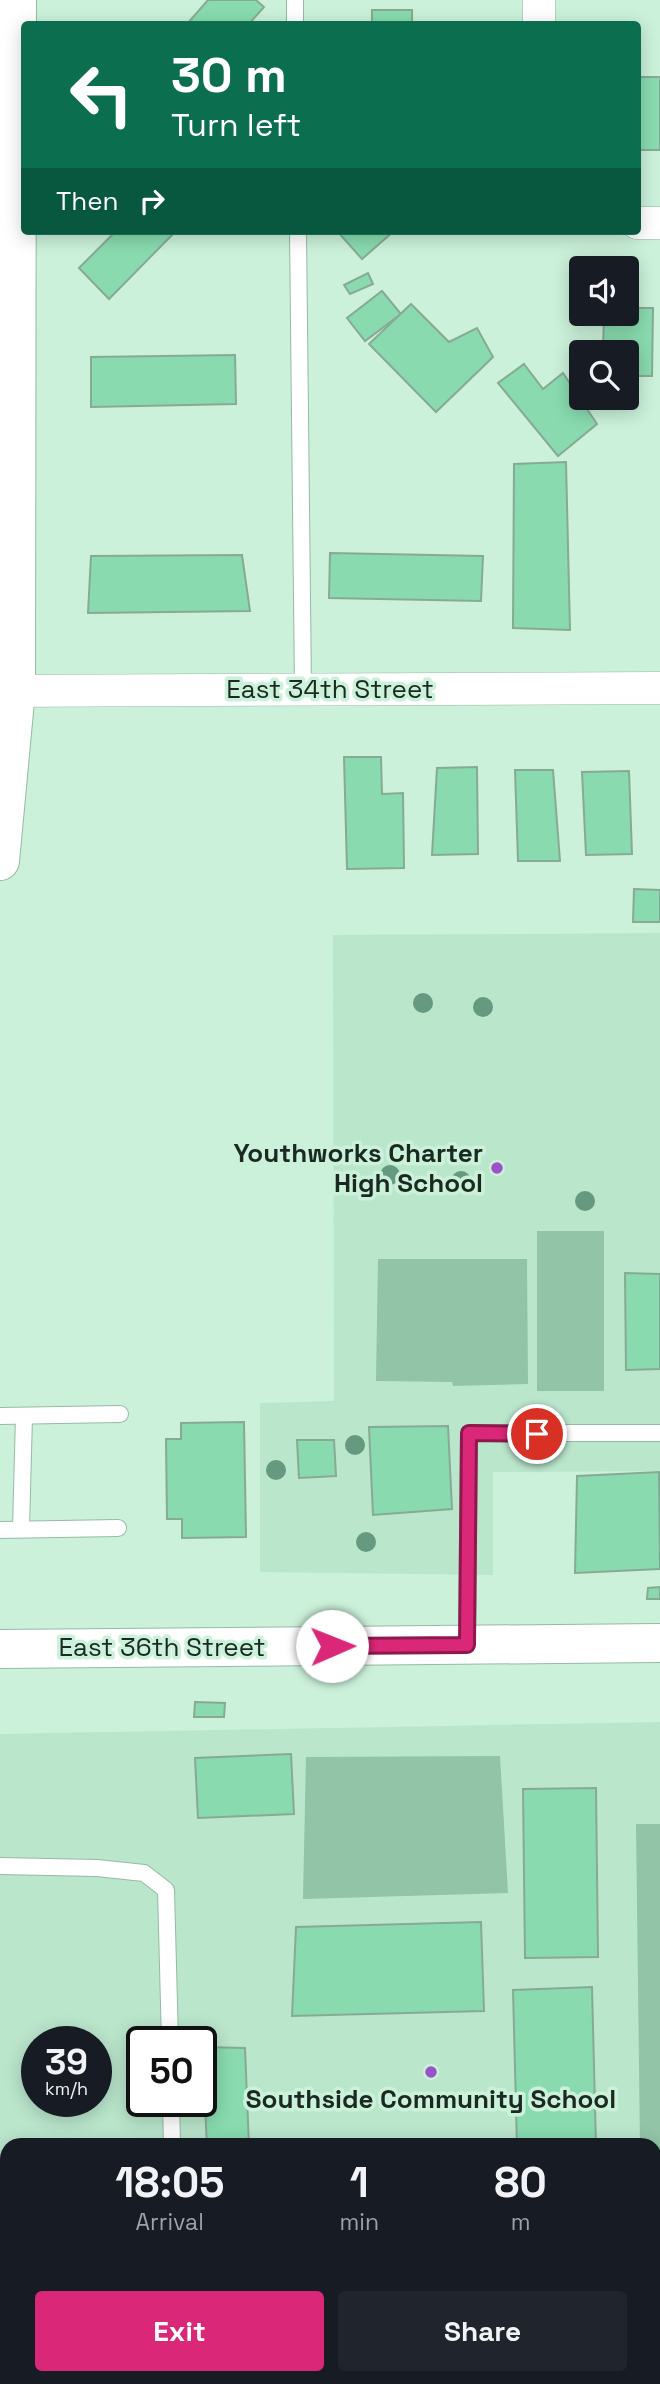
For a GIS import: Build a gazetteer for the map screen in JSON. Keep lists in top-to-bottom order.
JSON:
{
  "streets": {
    "street": ["East 34th Street", "East 36th Street"]
  },
  "places": ["Youthworks Charter High School", "Southside Community School"],
  "page": {
    "turn": ["30 m", "Turn left"],
    "then": "Then",
    "speed": "39 km/h",
    "limit": "50",
    "eta": [
      "18:05",
      "Arrival",
      "1",
      "min",
      "80",
      "m"
    ],
    "buttons": ["Exit", "Share"]
  }
}
